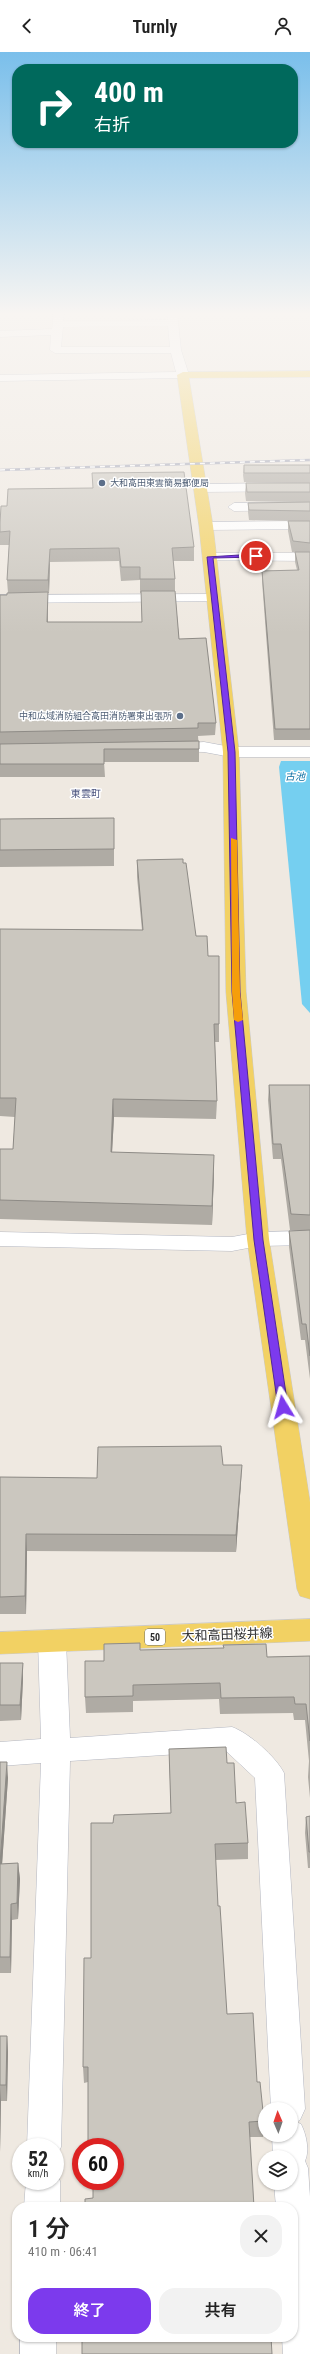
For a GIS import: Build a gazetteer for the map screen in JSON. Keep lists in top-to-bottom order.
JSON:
{
  "streets": {
    "main road": ["大和高田桜井線", "50"]
  },
  "districts": ["東雲町"],
  "water": ["古池"],
  "places": ["大和高田東雲簡易郵便局", "中和広域消防組合高田消防署東出張所"],
  "north": "top",
  "page": {
    "header": "Turnly",
    "turn": ["400 m", "右折"],
    "speed": "52 km/h",
    "limit": "60",
    "heading": ["1 分", "410 m · 06:41"],
    "buttons": ["終了", "共有"]
  }
}
